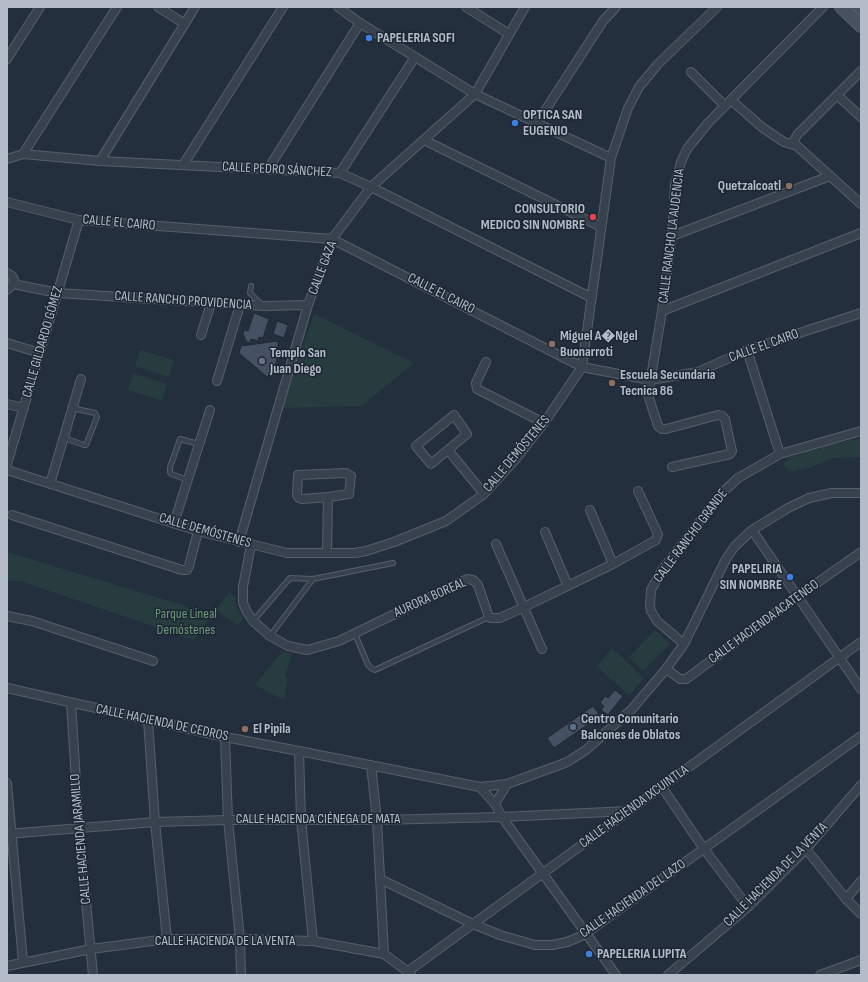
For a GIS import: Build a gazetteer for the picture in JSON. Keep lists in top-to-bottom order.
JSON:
{
  "streets": {
    "street": [
      "CALLE PEDRO SÁNCHEZ",
      "CALLE EL CAIRO",
      "CALLE RANCHO LA AUDENCIA",
      "CALLE GAZA",
      "CALLE RANCHO PROVIDENCIA",
      "CALLE GILDARDO GÓMEZ",
      "CALLE DEMÓSTENES",
      "CALLE RANCHO GRANDE",
      "AURORA BOREAL",
      "CALLE HACIENDA ACATENGO",
      "CALLE HACIENDA DE CEDROS",
      "CALLE HACIENDA IXCUINTLA",
      "CALLE HACIENDA CIÉNEGA DE MATA",
      "CALLE HACIENDA JARAMILLO",
      "CALLE HACIENDA DE LA VENTA",
      "CALLE HACIENDA DEL LAZO"
    ]
  },
  "crossings": [
    ["CALLE PEDRO SÁNCHEZ", "CALLE GAZA"],
    ["CALLE PEDRO SÁNCHEZ", "CALLE DEMÓSTENES"],
    ["CALLE EL CAIRO", "CALLE RANCHO LA AUDENCIA"],
    ["CALLE EL CAIRO", "CALLE GAZA"],
    ["CALLE EL CAIRO", "CALLE GILDARDO GÓMEZ"],
    ["CALLE EL CAIRO", "CALLE DEMÓSTENES"],
    ["CALLE GAZA", "CALLE RANCHO PROVIDENCIA"],
    ["CALLE GAZA", "CALLE DEMÓSTENES"],
    ["CALLE RANCHO PROVIDENCIA", "CALLE GILDARDO GÓMEZ"],
    ["CALLE DEMÓSTENES", "AURORA BOREAL"],
    ["CALLE RANCHO GRANDE", "CALLE HACIENDA DE CEDROS"],
    ["CALLE HACIENDA ACATENGO", "CALLE HACIENDA DE CEDROS"],
    ["CALLE HACIENDA DE CEDROS", "CALLE HACIENDA JARAMILLO"],
    ["CALLE HACIENDA IXCUINTLA", "CALLE HACIENDA CIÉNEGA DE MATA"],
    ["CALLE HACIENDA IXCUINTLA", "CALLE HACIENDA DE LA VENTA"],
    ["CALLE HACIENDA IXCUINTLA", "CALLE HACIENDA DEL LAZO"],
    ["CALLE HACIENDA CIÉNEGA DE MATA", "CALLE HACIENDA JARAMILLO"],
    ["CALLE HACIENDA JARAMILLO", "CALLE HACIENDA DE LA VENTA"]
  ],
  "parks": ["Parque Lineal Demóstenes"],
  "places": [
    "PAPELERIA SOFI",
    "OPTICA SAN EUGENIO",
    "Quetzalcoatl",
    "CONSULTORIO MEDICO SIN NOMBRE",
    "Miguel A�Ngel Buonarroti",
    "Templo San Juan Diego",
    "Escuela Secundaria Tecnica 86",
    "PAPELIRIA SIN NOMBRE",
    "Centro Comunitario Balcones de Oblatos",
    "El Pipila",
    "PAPELERIA LUPITA"
  ]
}
